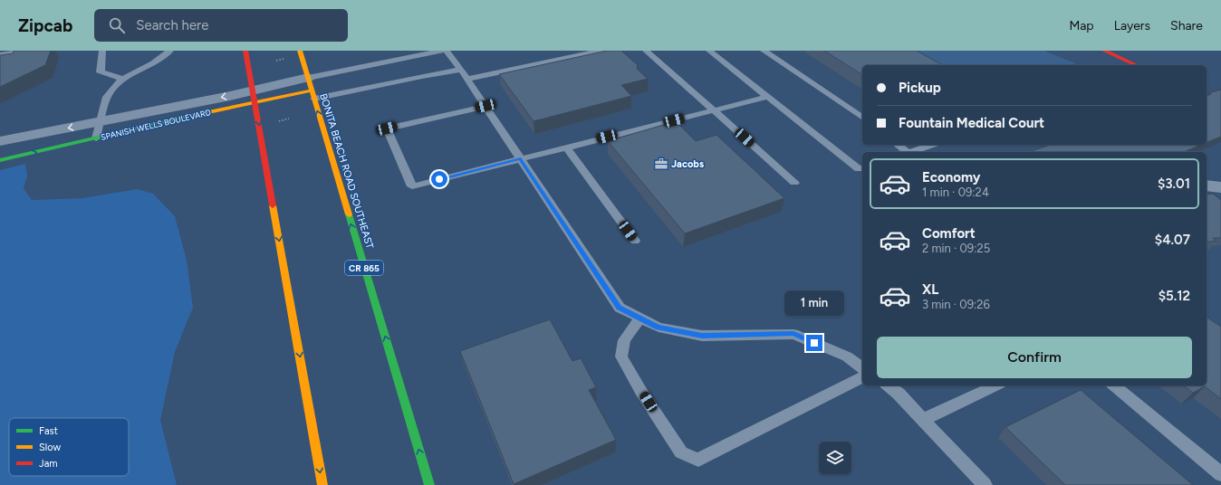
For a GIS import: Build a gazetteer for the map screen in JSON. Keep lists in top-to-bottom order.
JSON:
{
  "streets": {
    "main road": ["SPANISH WELLS BOULEVARD", "BONITA BEACH ROAD SOUTHEAST", "CR 865"]
  },
  "crossings": [
    ["SPANISH WELLS BOULEVARD", "BONITA BEACH ROAD SOUTHEAST"]
  ],
  "places": {
    "office": ["Jacobs"]
  },
  "legend": ["Fast", "Slow", "Jam"],
  "page": {
    "header": "Zipcab",
    "search": "Search here",
    "nav": ["Map", "Layers", "Share"],
    "banner": ["Pickup", "Fountain Medical Court"],
    "list": [
      {
        "name": "Economy",
        "note": "1 min · 09:24",
        "value": "$3.01"
      },
      {
        "name": "Comfort",
        "note": "2 min · 09:25",
        "value": "$4.07"
      },
      {
        "name": "XL",
        "note": "3 min · 09:26",
        "value": "$5.12"
      }
    ],
    "bubble": "1 min",
    "buttons": "Confirm"
  }
}
